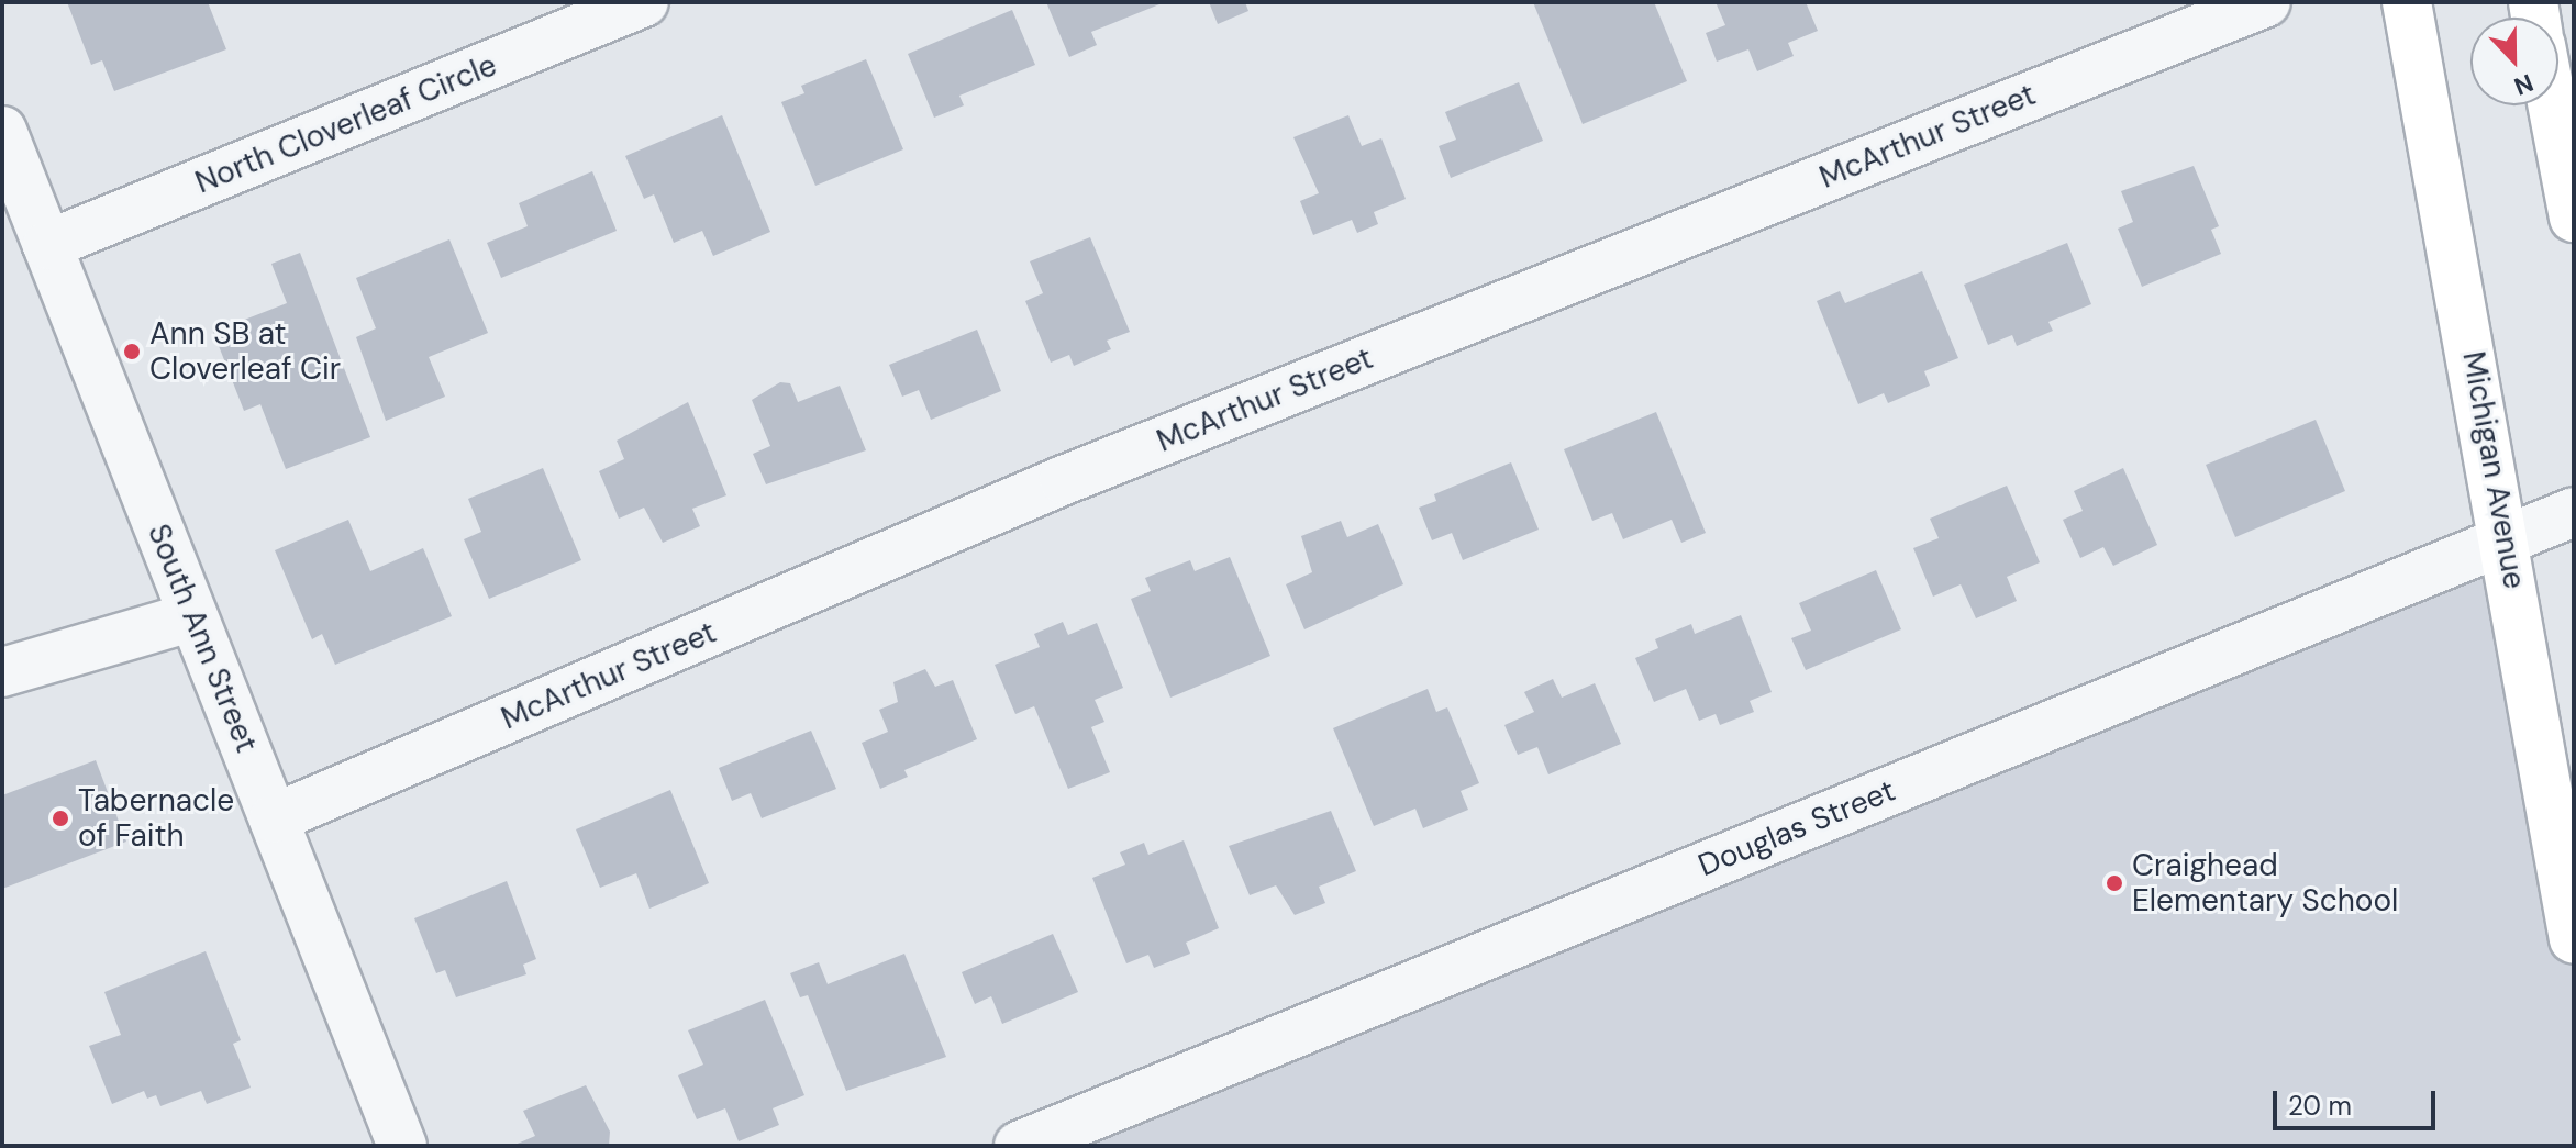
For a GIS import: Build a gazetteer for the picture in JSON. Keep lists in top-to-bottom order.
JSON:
{
  "streets": {
    "main road": ["Michigan Avenue"],
    "street": [
      "North Cloverleaf Circle",
      "McArthur Street",
      "South Ann Street",
      "Douglas Street"
    ]
  },
  "crossings": [
    ["North Cloverleaf Circle", "South Ann Street"],
    ["McArthur Street", "South Ann Street"],
    ["Michigan Avenue", "Douglas Street"]
  ],
  "places": ["Ann SB at Cloverleaf Cir", "Tabernacle of Faith", "Craighead Elementary School"],
  "scale_bar": "20 m",
  "north": "bottom"
}
